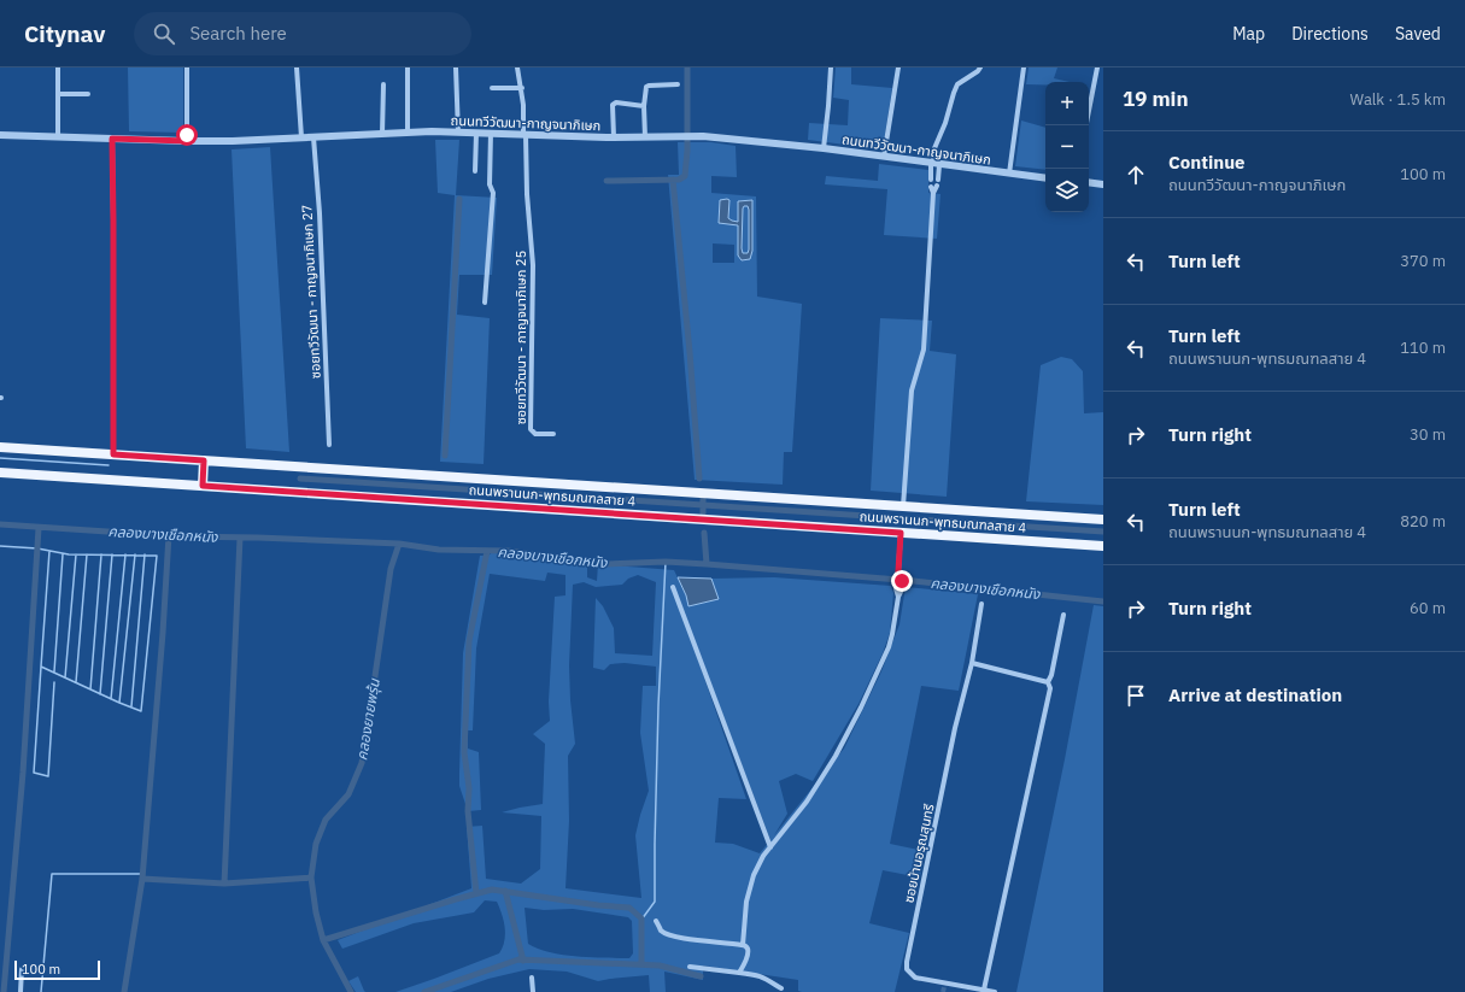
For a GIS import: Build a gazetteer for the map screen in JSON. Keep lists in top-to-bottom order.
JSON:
{
  "streets": {
    "main road": ["ถนนพรานนก-พุทธมณฑลสาย 4"],
    "street": [
      "ถนนทวีวัฒนา-กาญจนาภิเษก",
      "ซอยทวีวัฒนา - กาญจนาภิเษก 27",
      "ซอยทวีวัฒนา - กาญจนาภิเษก 25",
      "ซอยบ้านอรุณสุนทรี"
    ]
  },
  "crossings": [
    ["ถนนทวีวัฒนา-กาญจนาภิเษก", "ซอยทวีวัฒนา - กาญจนาภิเษก 27"],
    ["ถนนทวีวัฒนา-กาญจนาภิเษก", "ซอยทวีวัฒนา - กาญจนาภิเษก 25"]
  ],
  "water": ["คลองบางเชือกหนัง", "คลองยายพรุ้น"],
  "scale_bar": "100 m",
  "page": {
    "header": "Citynav",
    "search": "Search here",
    "nav": ["Map", "Directions", "Saved"],
    "heading": ["19 min", "Walk · 1.5 km"],
    "map_buttons": ["+", "−"],
    "list": [
      ["Continue", "ถนนทวีวัฒนา-กาญจนาภิเษก", "100 m"],
      ["Turn left", "370 m"],
      ["Turn left", "ถนนพรานนก-พุทธมณฑลสาย 4", "110 m"],
      ["Turn right", "30 m"],
      ["Turn left", "ถนนพรานนก-พุทธมณฑลสาย 4", "820 m"],
      ["Turn right", "60 m"],
      "Arrive at destination"
    ],
    "scale": "100 m"
  }
}
